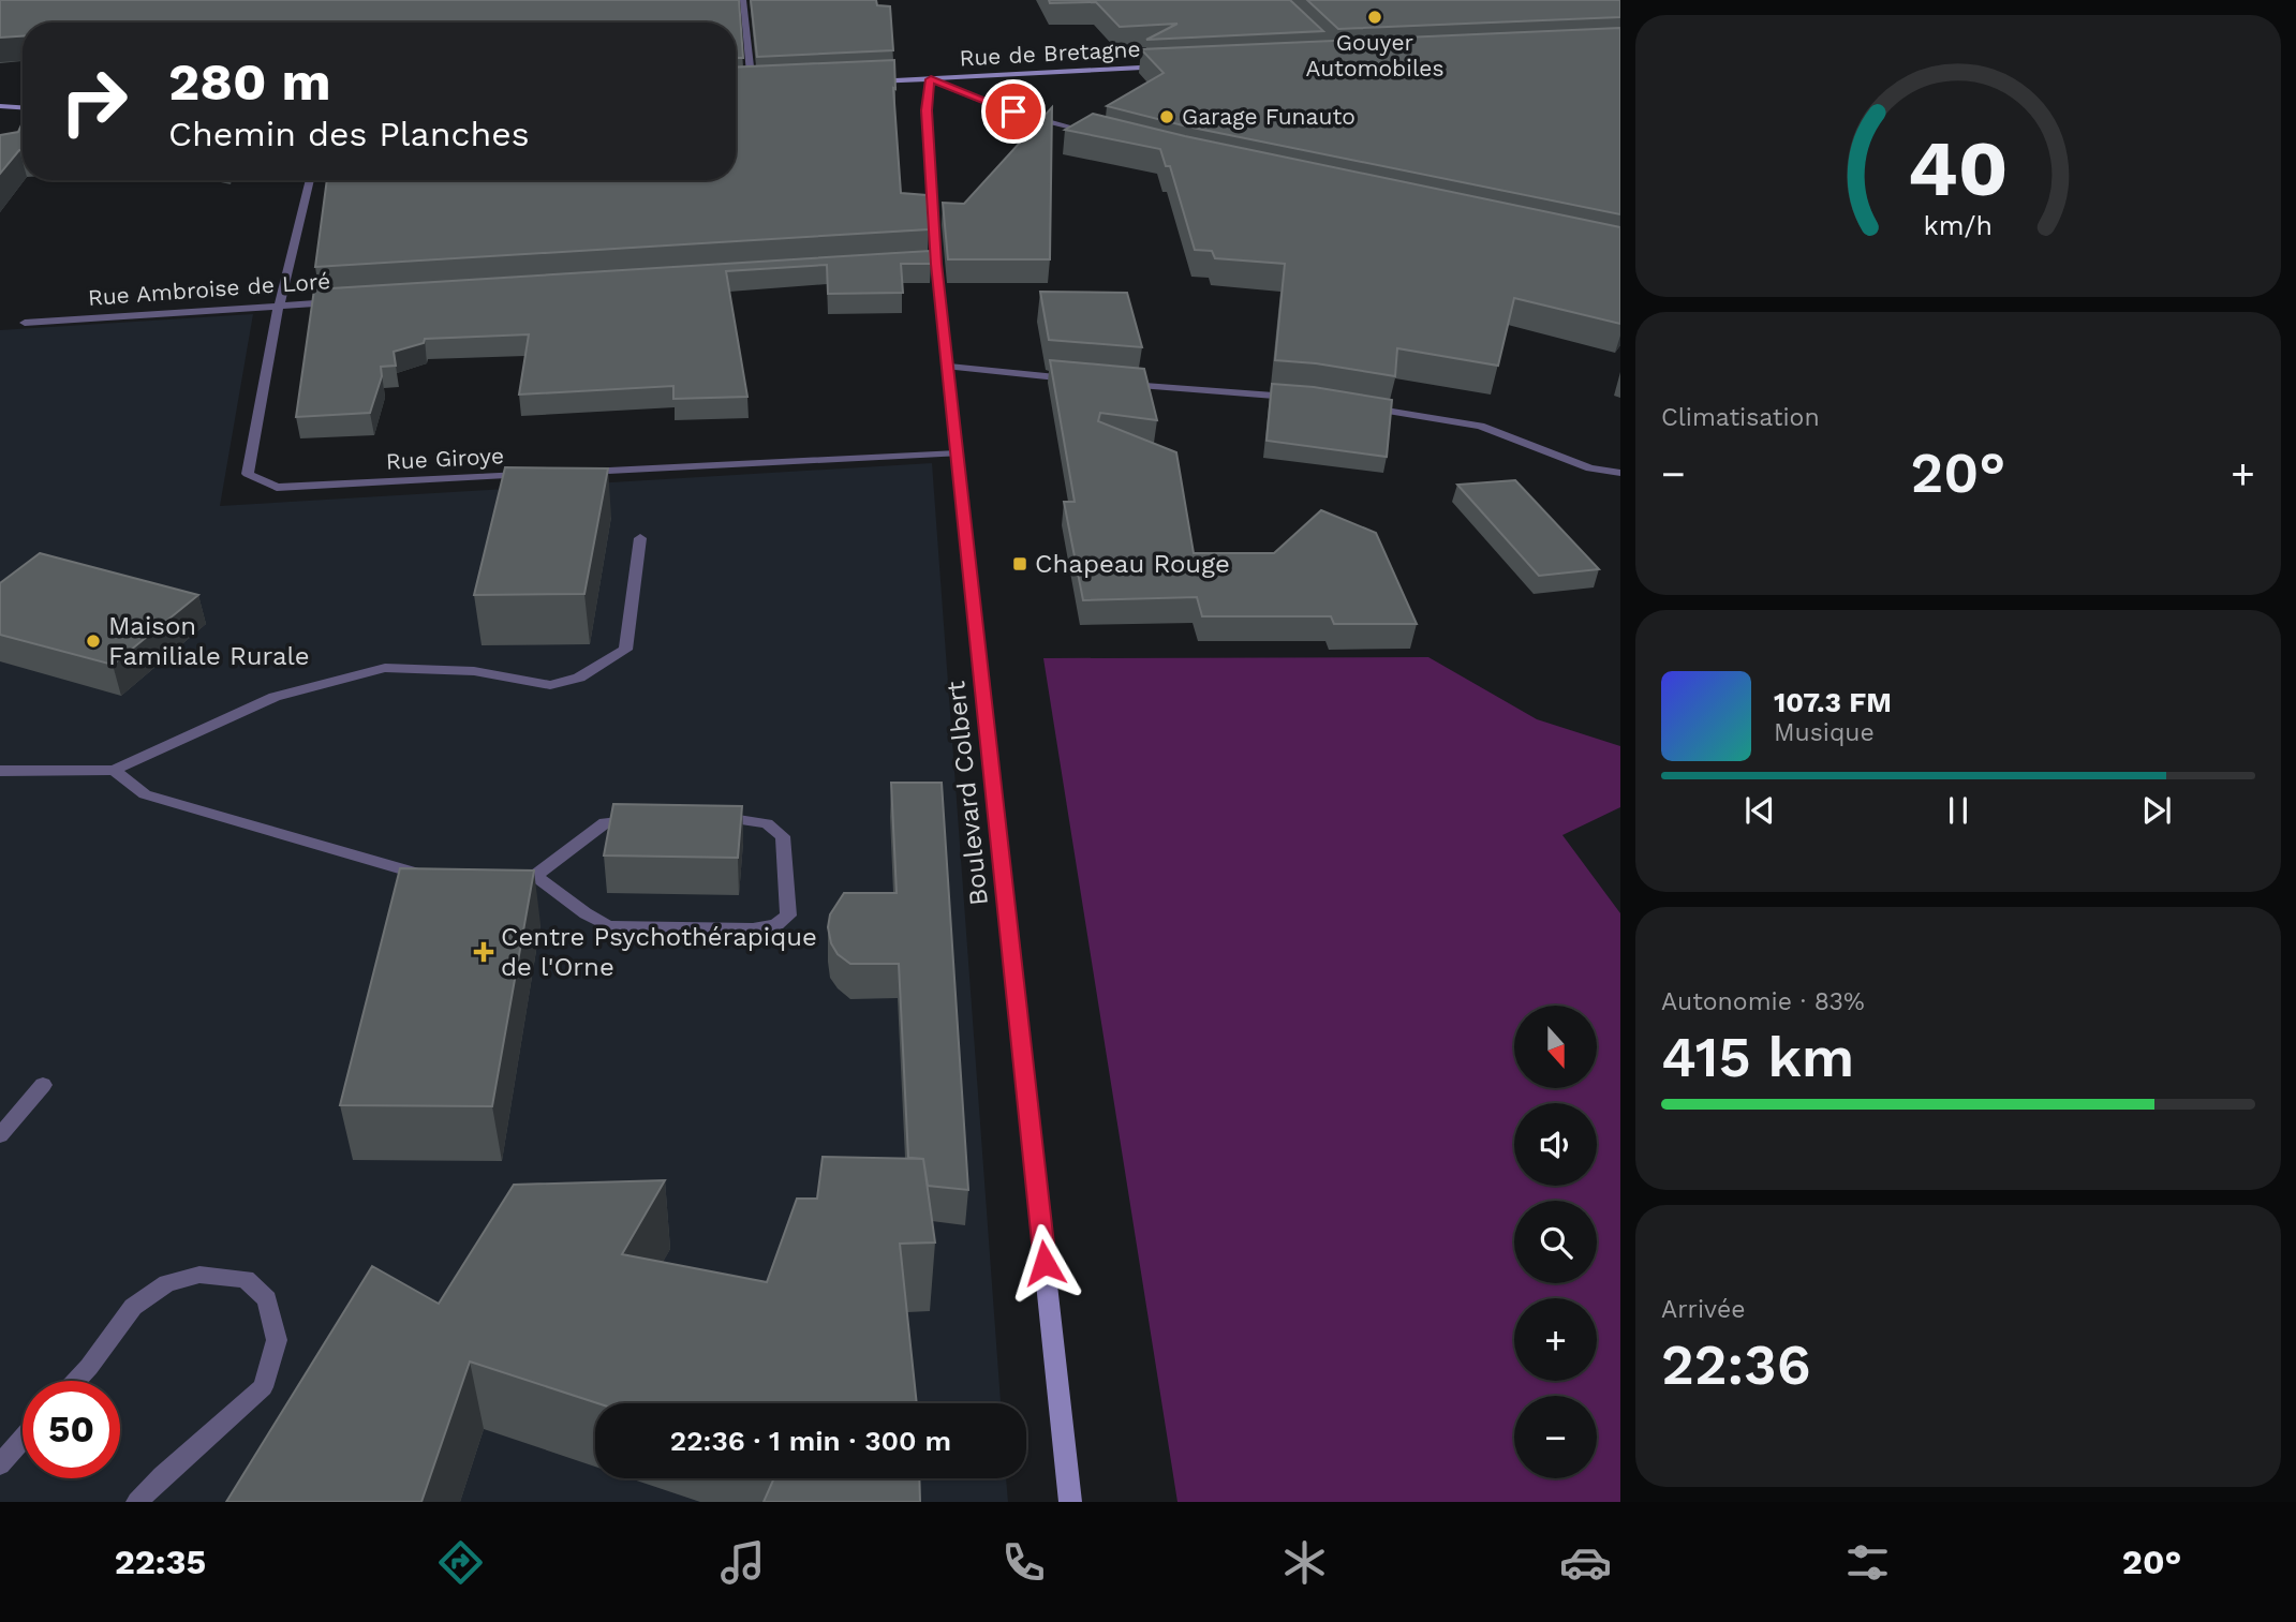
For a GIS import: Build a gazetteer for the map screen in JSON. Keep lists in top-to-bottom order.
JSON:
{
  "streets": {
    "main road": ["Rue de Bretagne", "Boulevard Colbert"],
    "street": ["Rue Ambroise de Loré", "Rue Giroye"]
  },
  "crossings": [
    ["Rue de Bretagne", "Boulevard Colbert"],
    ["Rue Ambroise de Loré", "Rue Giroye"]
  ],
  "places": {
    "other": ["Gouyer Automobiles", "Garage Funauto", "Maison Familiale Rurale"],
    "transit": ["Chapeau Rouge"],
    "health": ["Centre Psychothérapique de l'Orne"]
  },
  "north": "bottom",
  "page": {
    "turn": ["280 m", "Chemin des Planches"],
    "tile": [
      "Climatisation",
      ["Autonomie · 83%", "415 km"],
      ["Arrivée", "22:36"]
    ],
    "heat": ["−", "20°", "+"],
    "song": ["107.3 FM", "Musique"],
    "map_buttons": ["+", "−"],
    "limit": "50",
    "trip": "22:36 · 1 min · 300 m",
    "tabs": ["22:35", "20°"],
    "gauge": ["40", "km/h"]
  }
}
